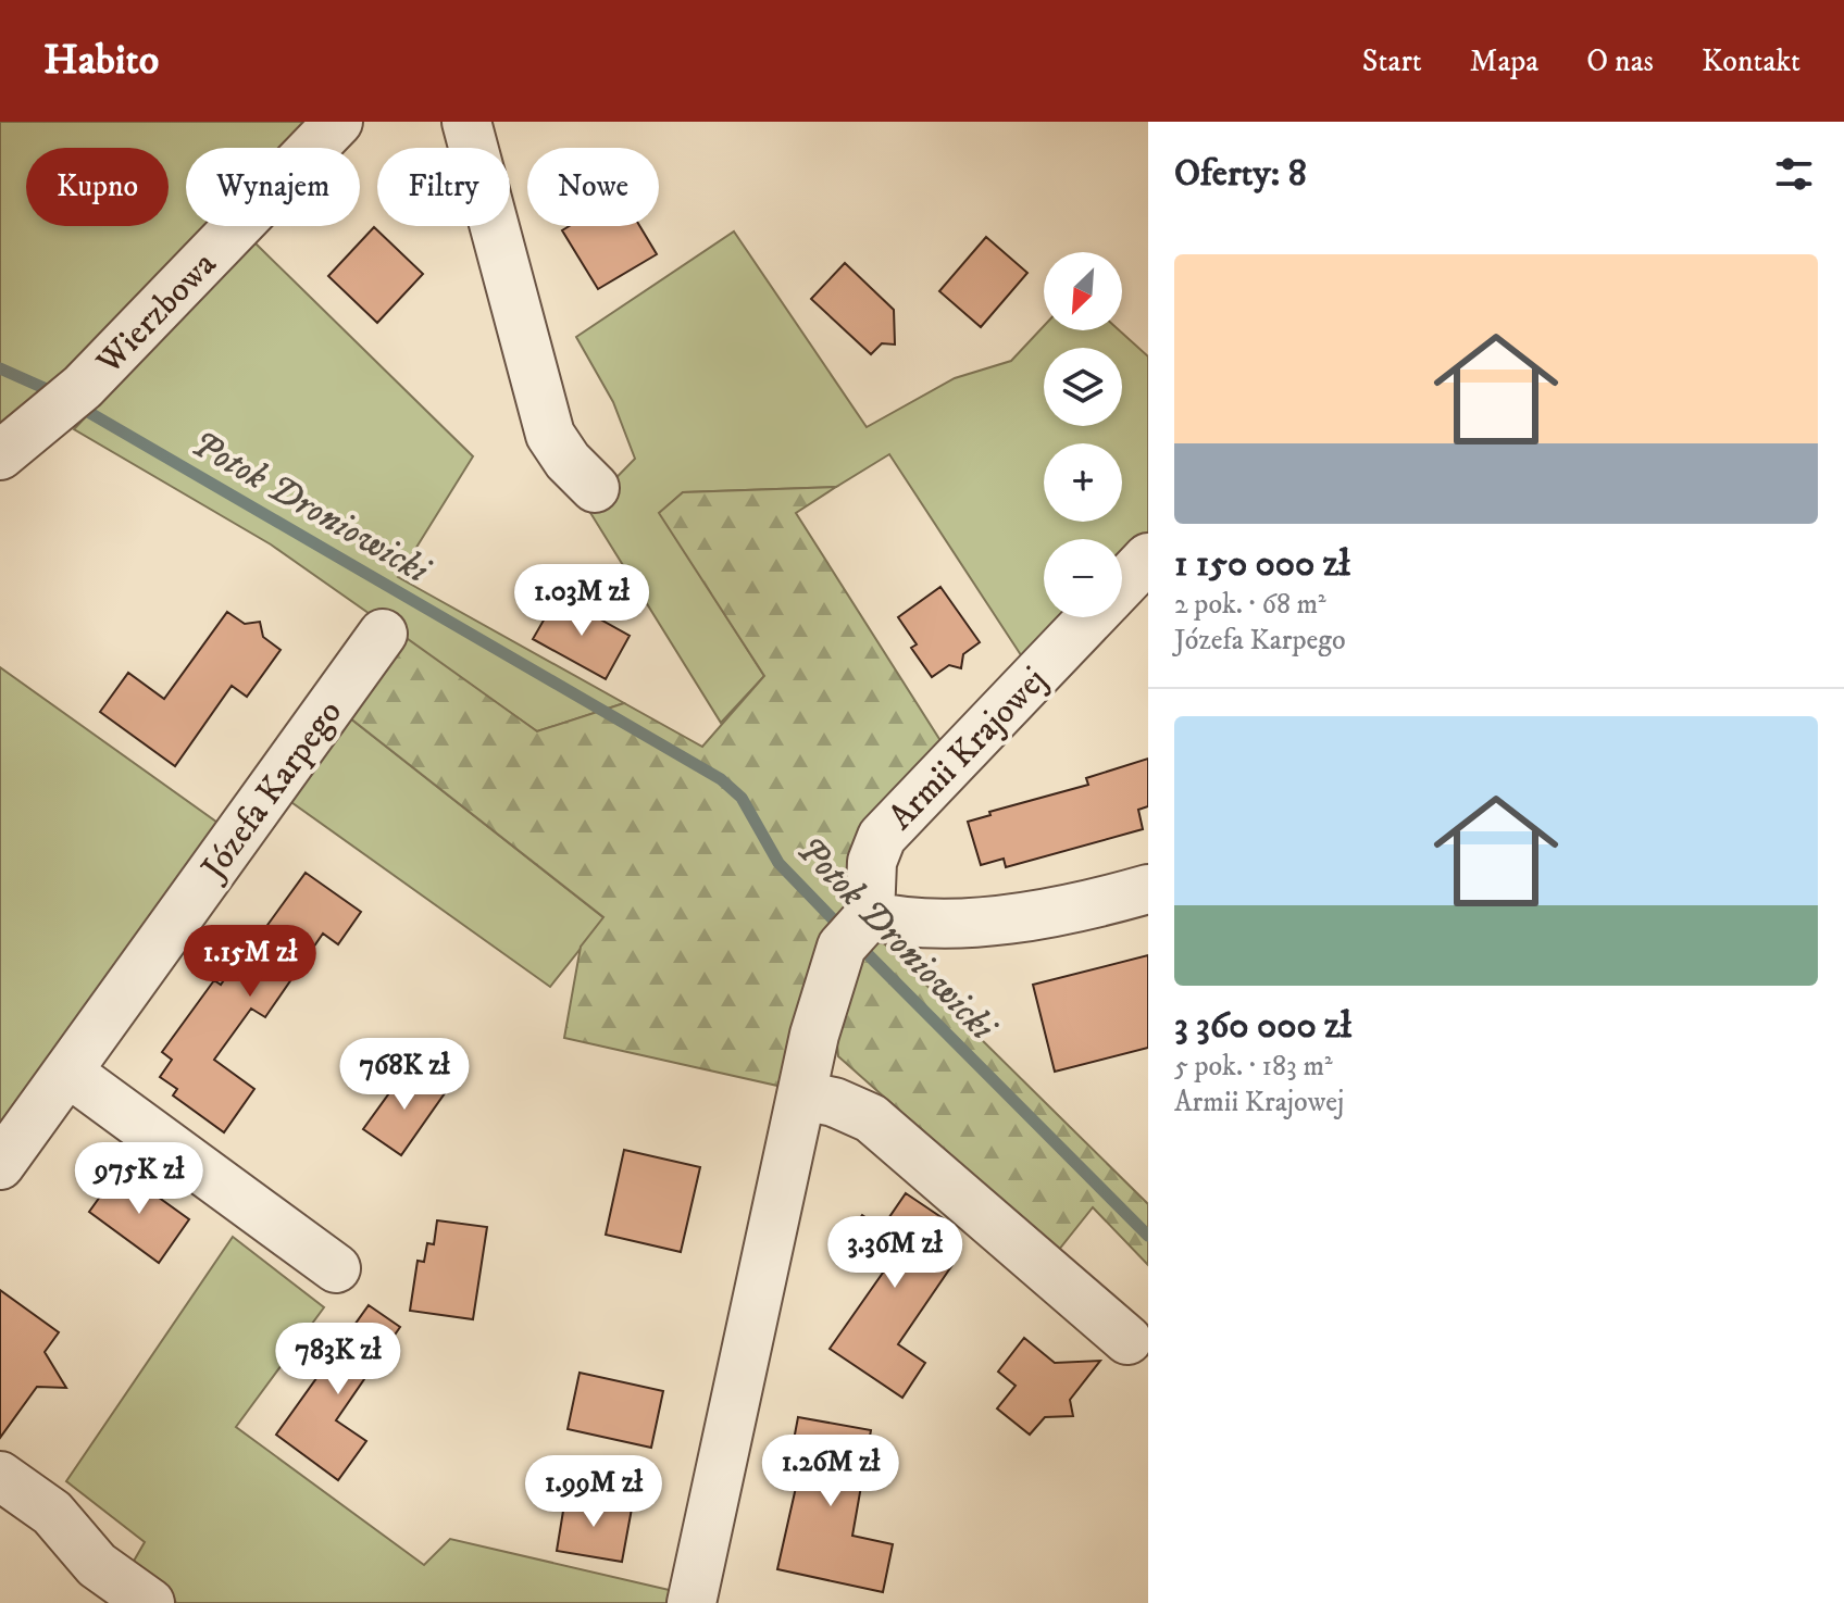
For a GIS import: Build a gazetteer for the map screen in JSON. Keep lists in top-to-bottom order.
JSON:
{
  "streets": {
    "street": ["Wierzbowa", "Armii Krajowej", "Józefa Karpego"]
  },
  "water": ["Potok Droniowicki"],
  "north": "bottom left",
  "page": {
    "header": "Habito",
    "nav": [
      "Start",
      "Mapa",
      "O nas",
      "Kontakt"
    ],
    "heading": "Oferty: 8",
    "chip": [
      "Kupno",
      "Wynajem",
      "Filtry",
      "Nowe"
    ],
    "list": [
      {
        "name": "1 150 000 zł",
        "note": "2 pok. · 68 m² · Józefa Karpego"
      },
      {
        "name": "3 360 000 zł",
        "note": "5 pok. · 183 m² · Armii Krajowej"
      }
    ],
    "map_buttons": ["+", "−"],
    "price": [
      "1.03M zł",
      "1.15M zł",
      "768K zł",
      "975K zł",
      "3.36M zł",
      "783K zł",
      "1.26M zł",
      "1.99M zł"
    ]
  }
}
